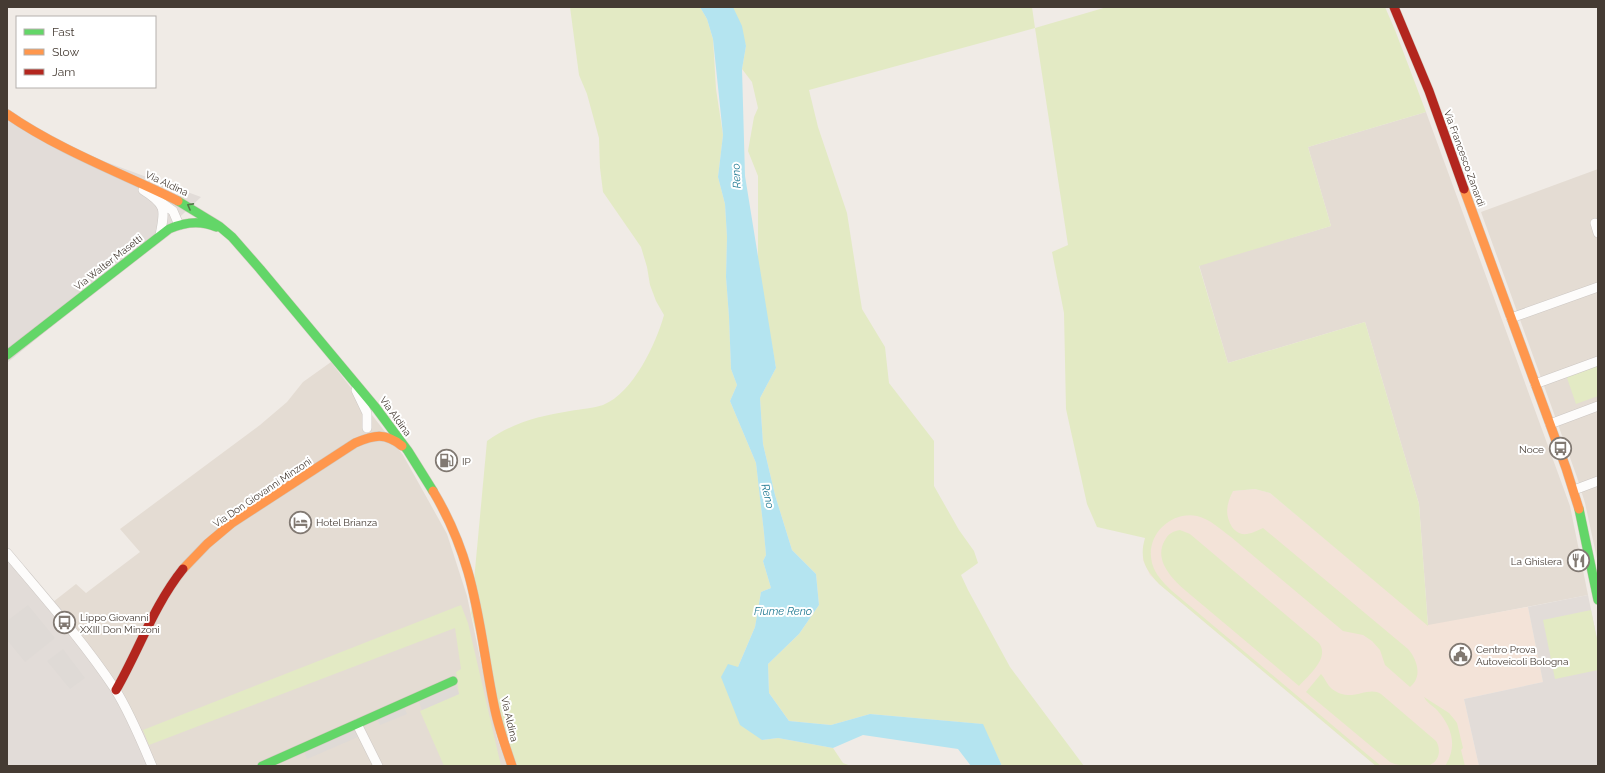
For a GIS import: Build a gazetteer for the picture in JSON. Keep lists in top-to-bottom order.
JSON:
{
  "streets": {
    "street": [
      "Via Francesco Zanardi",
      "Via Aldina",
      "Via Walter Masetti",
      "Via Don Giovanni Minzoni"
    ]
  },
  "crossings": [
    ["Via Aldina", "Via Walter Masetti"],
    ["Via Aldina", "Via Don Giovanni Minzoni"]
  ],
  "water": ["Reno", "Fiume Reno"],
  "places": {
    "bus stop": ["Noce", "Lippo Giovanni XXIII Don Minzoni"],
    "fuel station": ["IP"],
    "hotel": ["Hotel Brianza"],
    "restaurant": ["La Ghislera"],
    "public building": ["Centro Prova Autoveicoli Bologna"]
  },
  "legend": ["Fast", "Slow", "Jam"]
}
